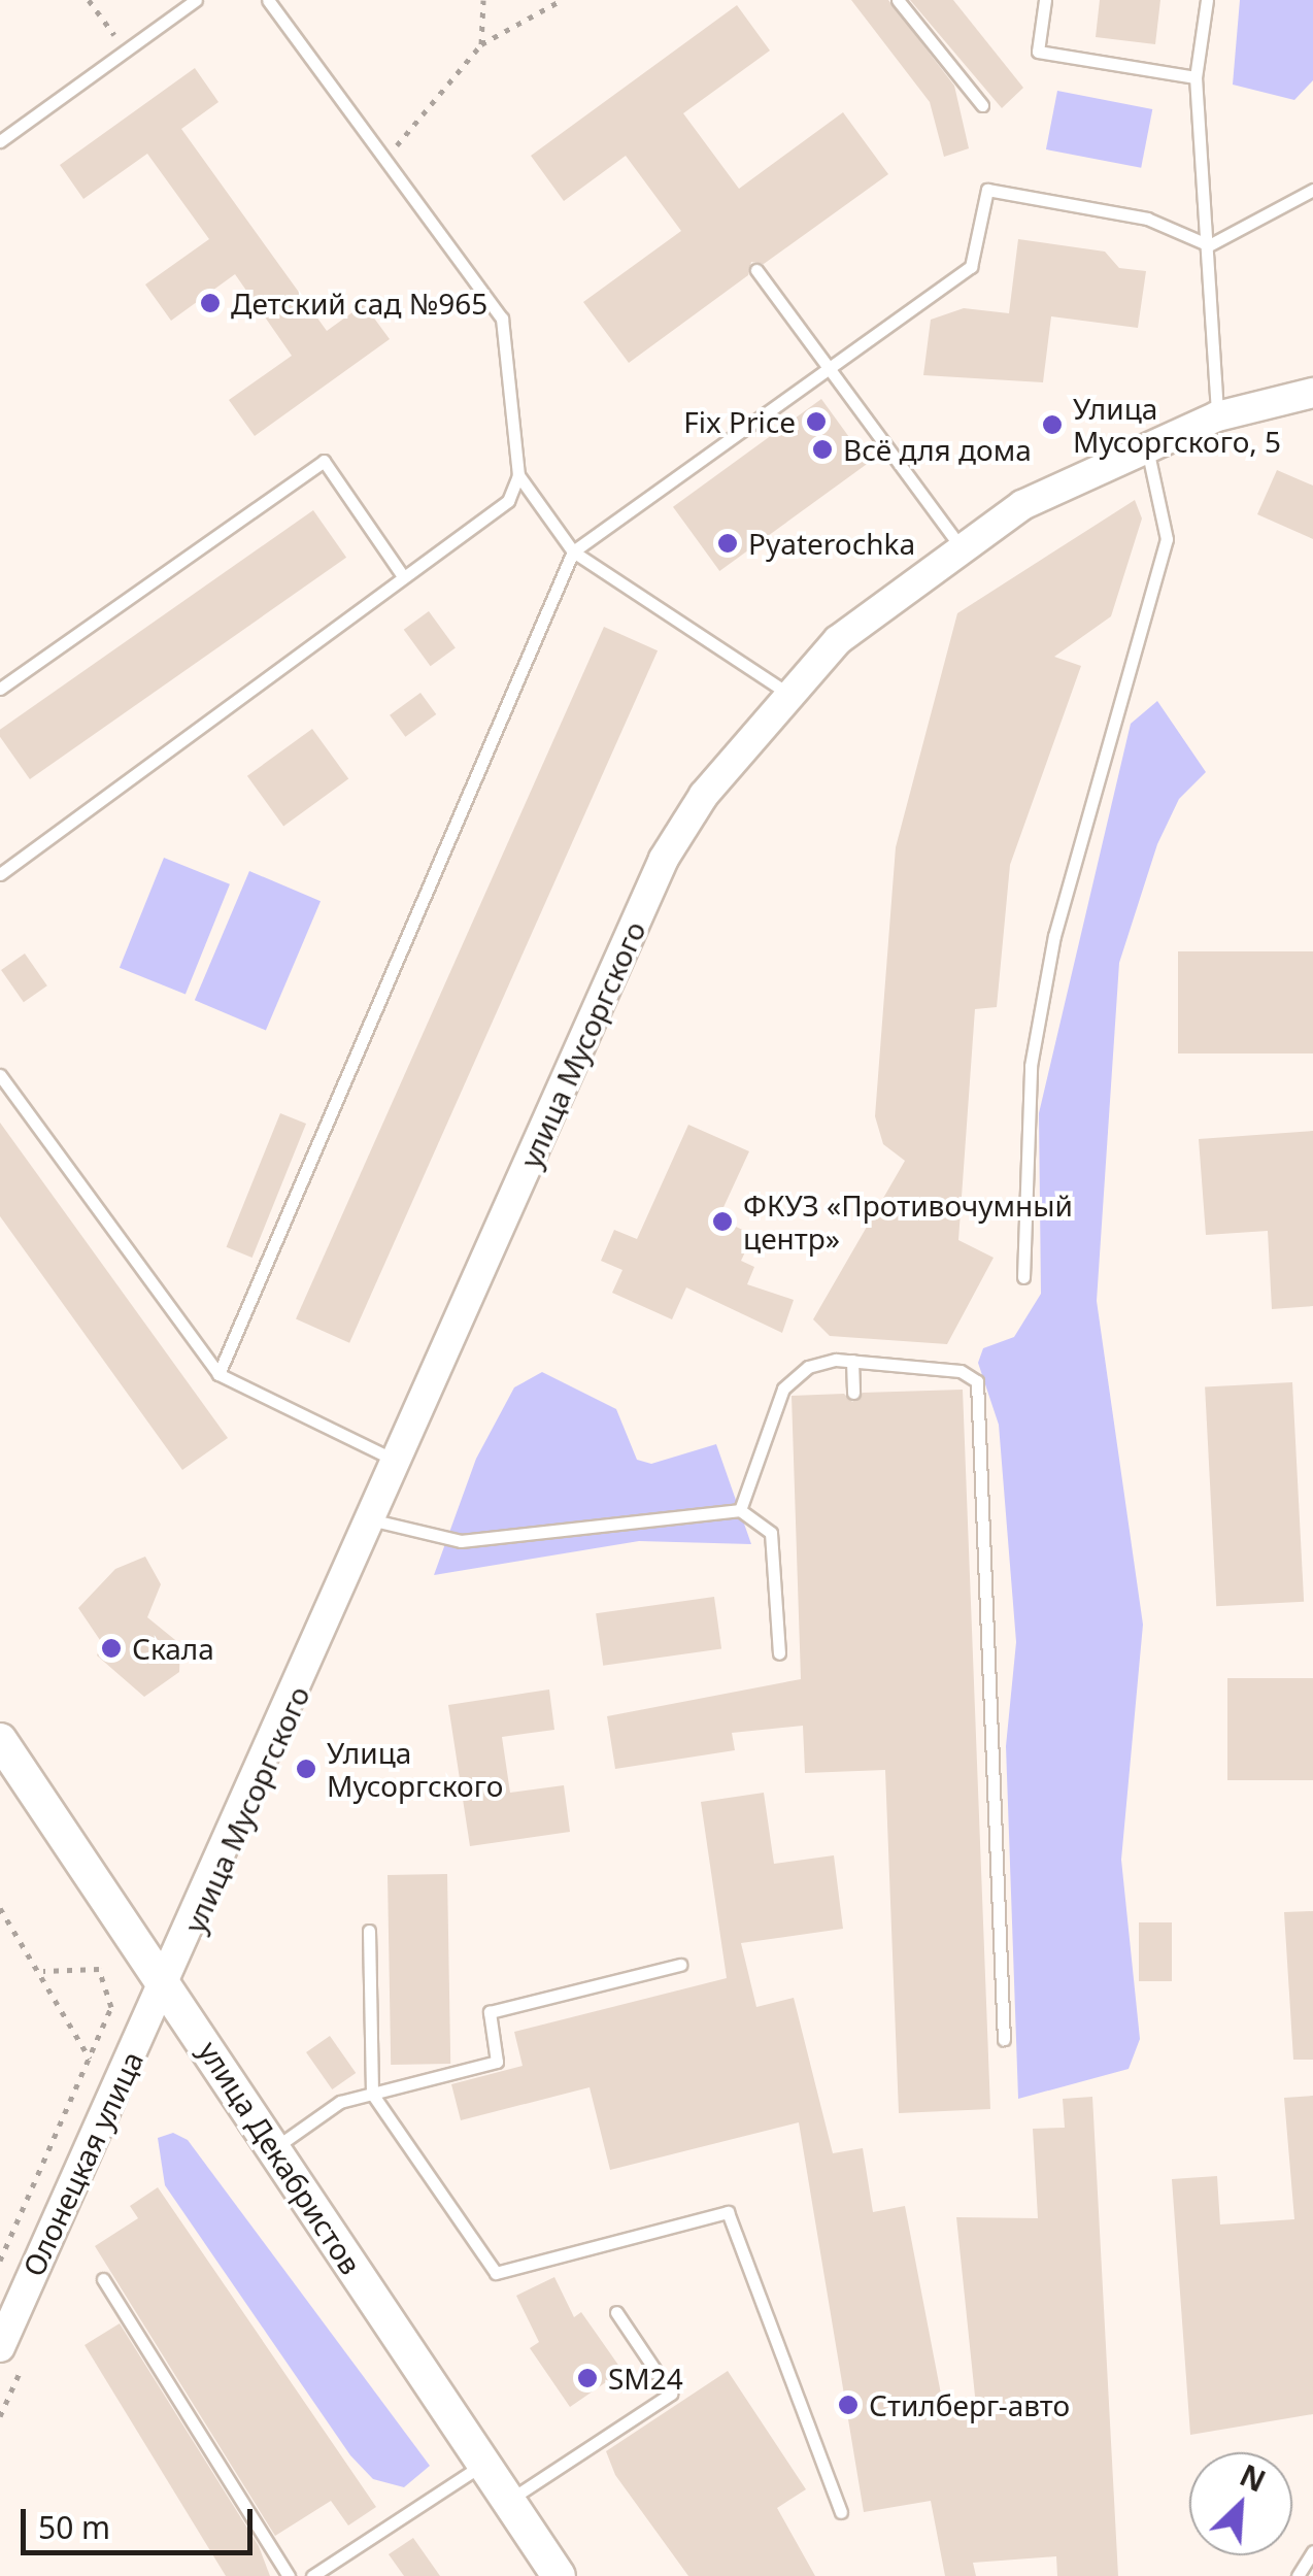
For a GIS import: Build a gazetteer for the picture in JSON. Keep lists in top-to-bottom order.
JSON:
{
  "streets": {
    "main road": ["улица Декабристов"],
    "street": ["улица Мусоргского", "Олонецкая улица"]
  },
  "crossings": [
    ["улица Мусоргского", "улица Декабристов"],
    ["улица Мусоргского", "Олонецкая улица"],
    ["улица Декабристов", "Олонецкая улица"]
  ],
  "places": [
    "Детский сад №965",
    "Fix Price",
    "Улица Мусоргского, 5",
    "Всё для дома",
    "Pyaterochka",
    "ФКУЗ «Противочумный центр»",
    "Скала",
    "Улица Мусоргского",
    "SM24",
    "Стилберг-авто"
  ],
  "scale_bar": "50 m",
  "north": "top right"
}
